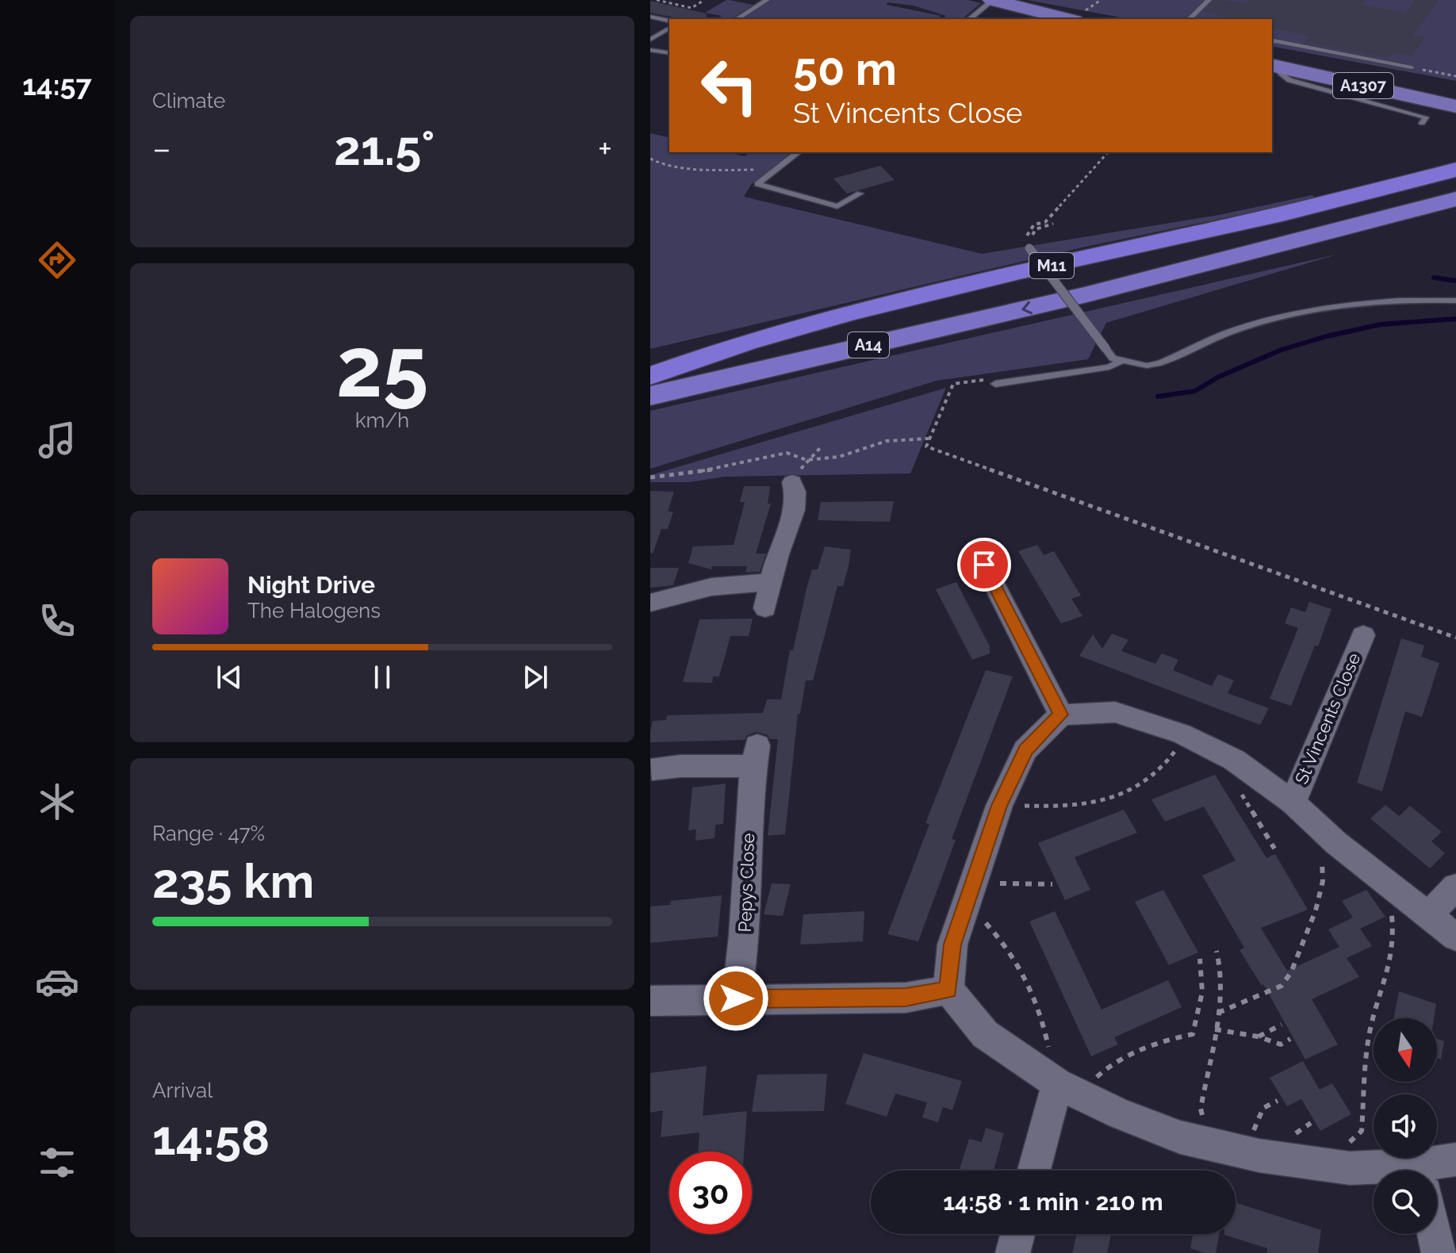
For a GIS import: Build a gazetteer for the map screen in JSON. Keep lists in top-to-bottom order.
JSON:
{
  "streets": {
    "highway": ["M11", "A14"],
    "main road": ["A1307"],
    "street": ["St Vincents Close", "Pepys Close"]
  },
  "crossings": [
    ["M11", "A14"]
  ],
  "north": "bottom",
  "page": {
    "tabs": "14:57",
    "tile": [
      "Climate",
      ["25", "km/h"],
      ["Range · 47%", "235 km"],
      ["Arrival", "14:58"]
    ],
    "turn": ["50 m", "St Vincents Close"],
    "heat": ["−", "21.5°", "+"],
    "song": ["Night Drive", "The Halogens"],
    "limit": "30",
    "trip": "14:58 · 1 min · 210 m"
  }
}
